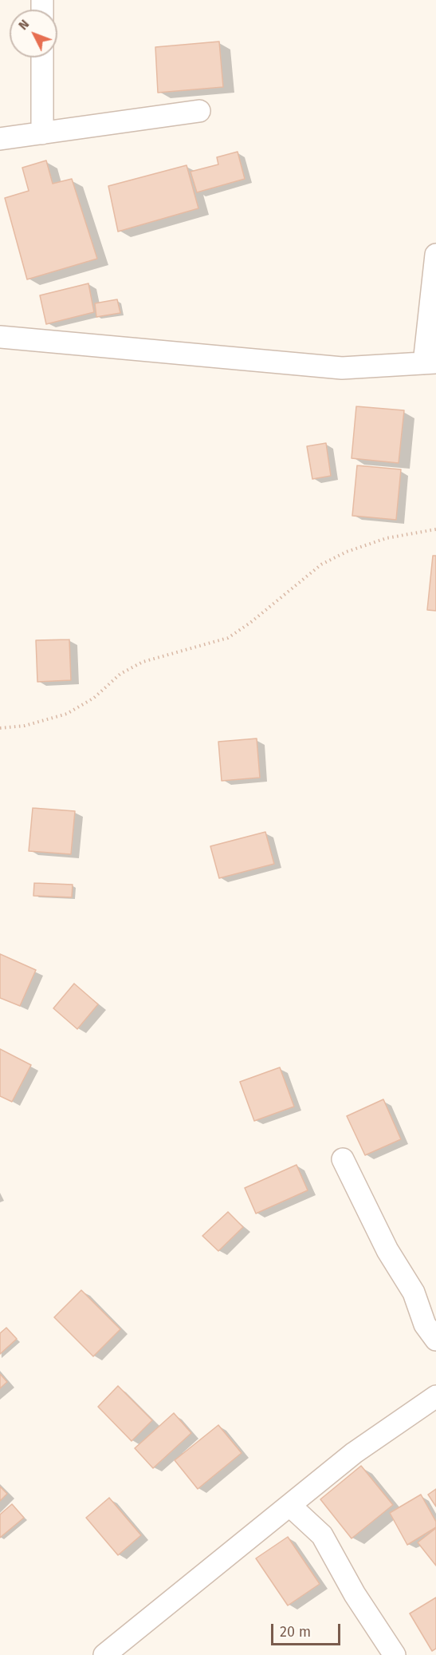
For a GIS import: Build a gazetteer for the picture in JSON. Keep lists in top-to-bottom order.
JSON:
{
  "scale_bar": "20 m",
  "north": "top left"
}
